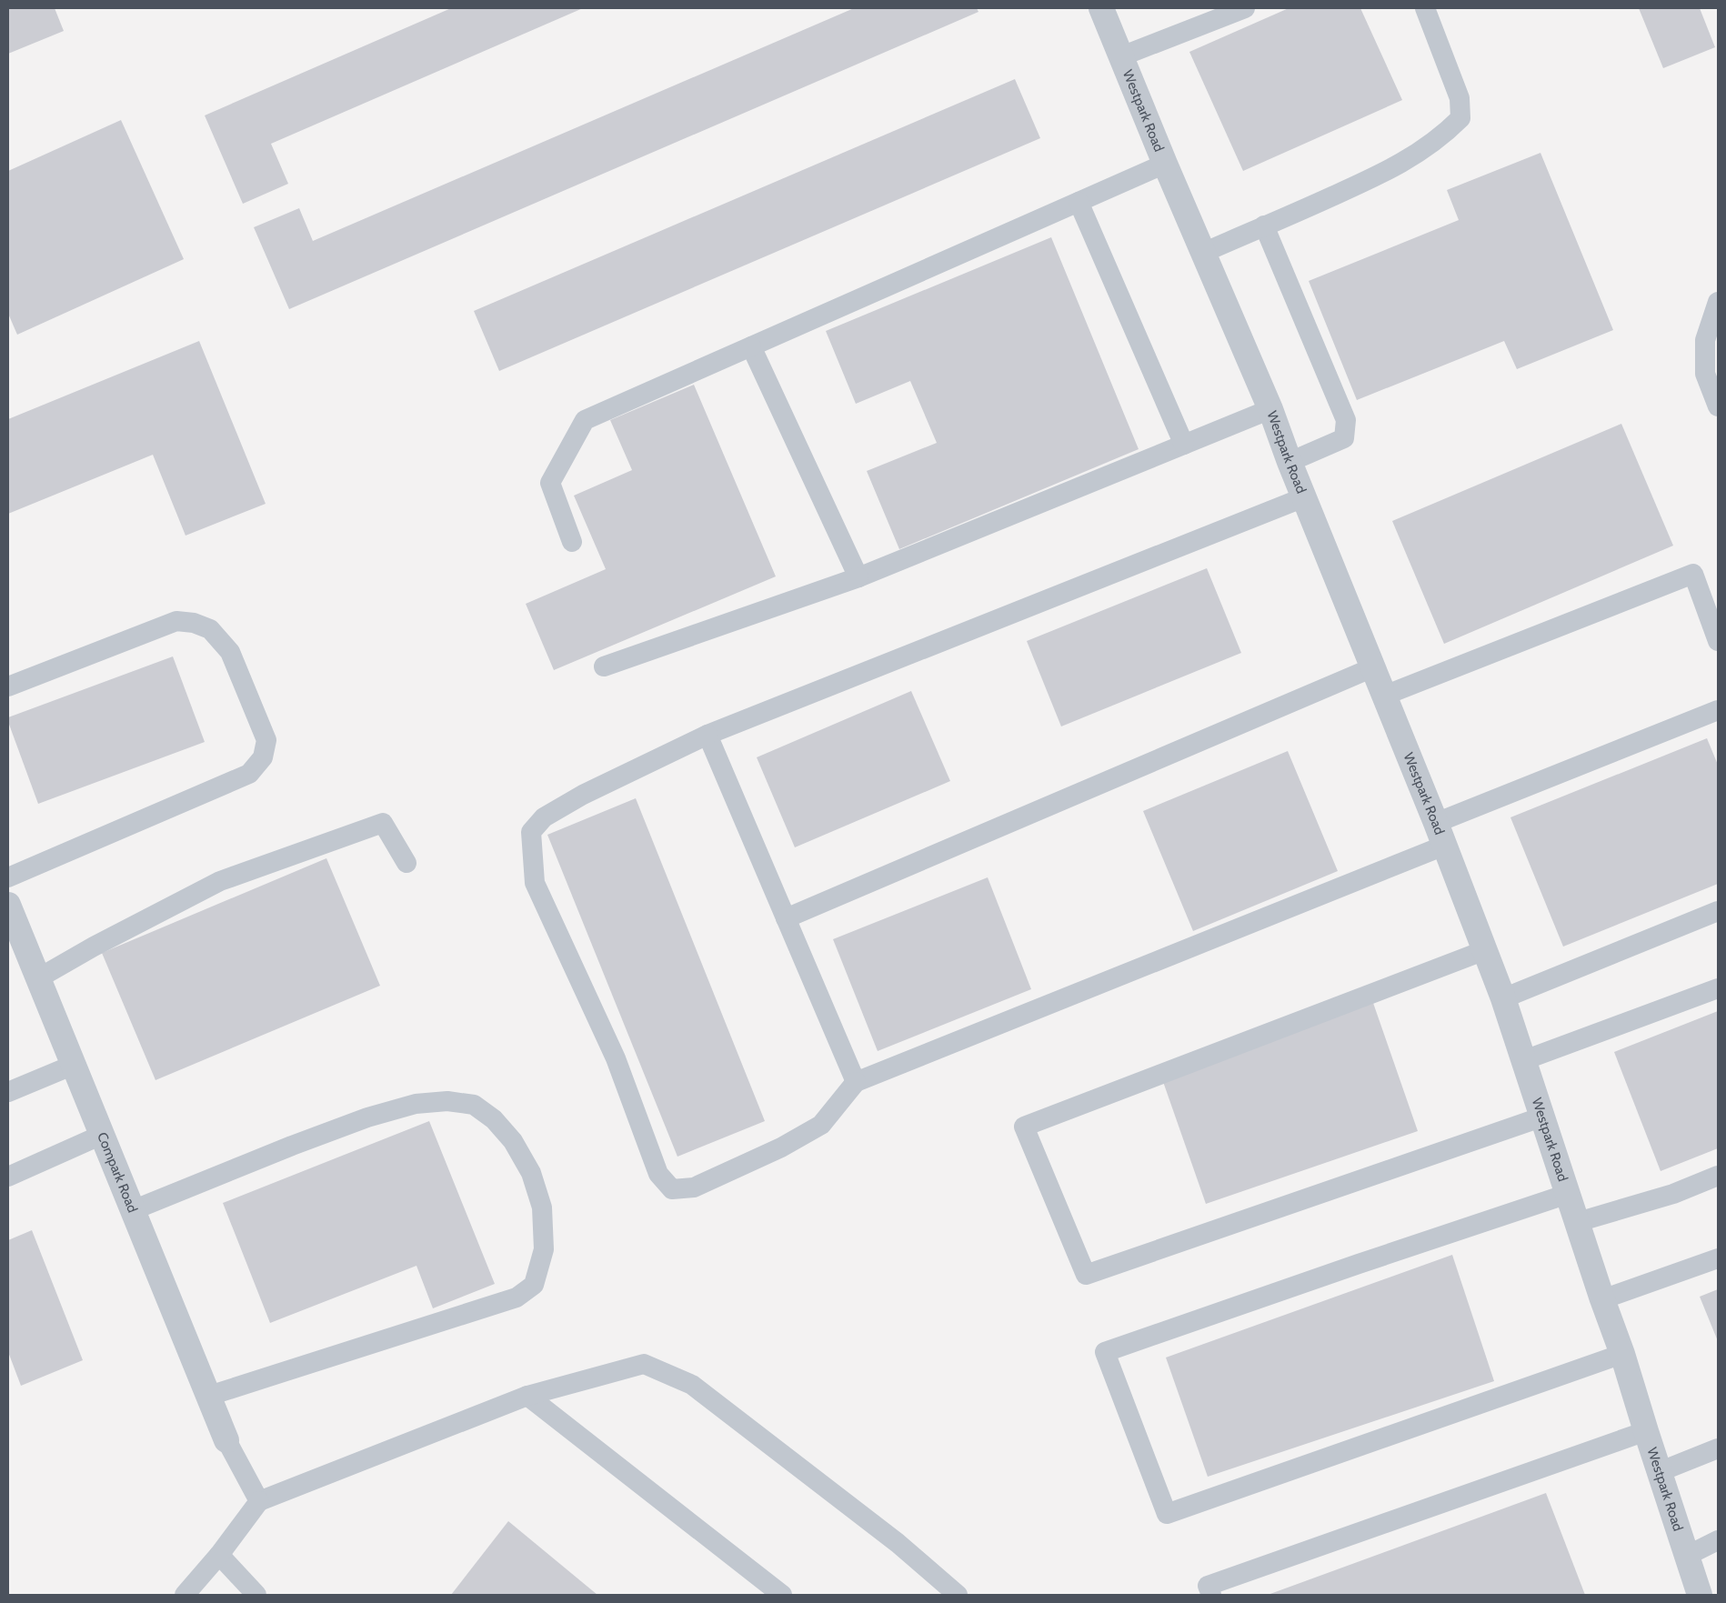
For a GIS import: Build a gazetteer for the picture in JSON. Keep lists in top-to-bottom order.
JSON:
{
  "streets": {
    "street": ["Westpark Road", "Compark Road"]
  }
}
